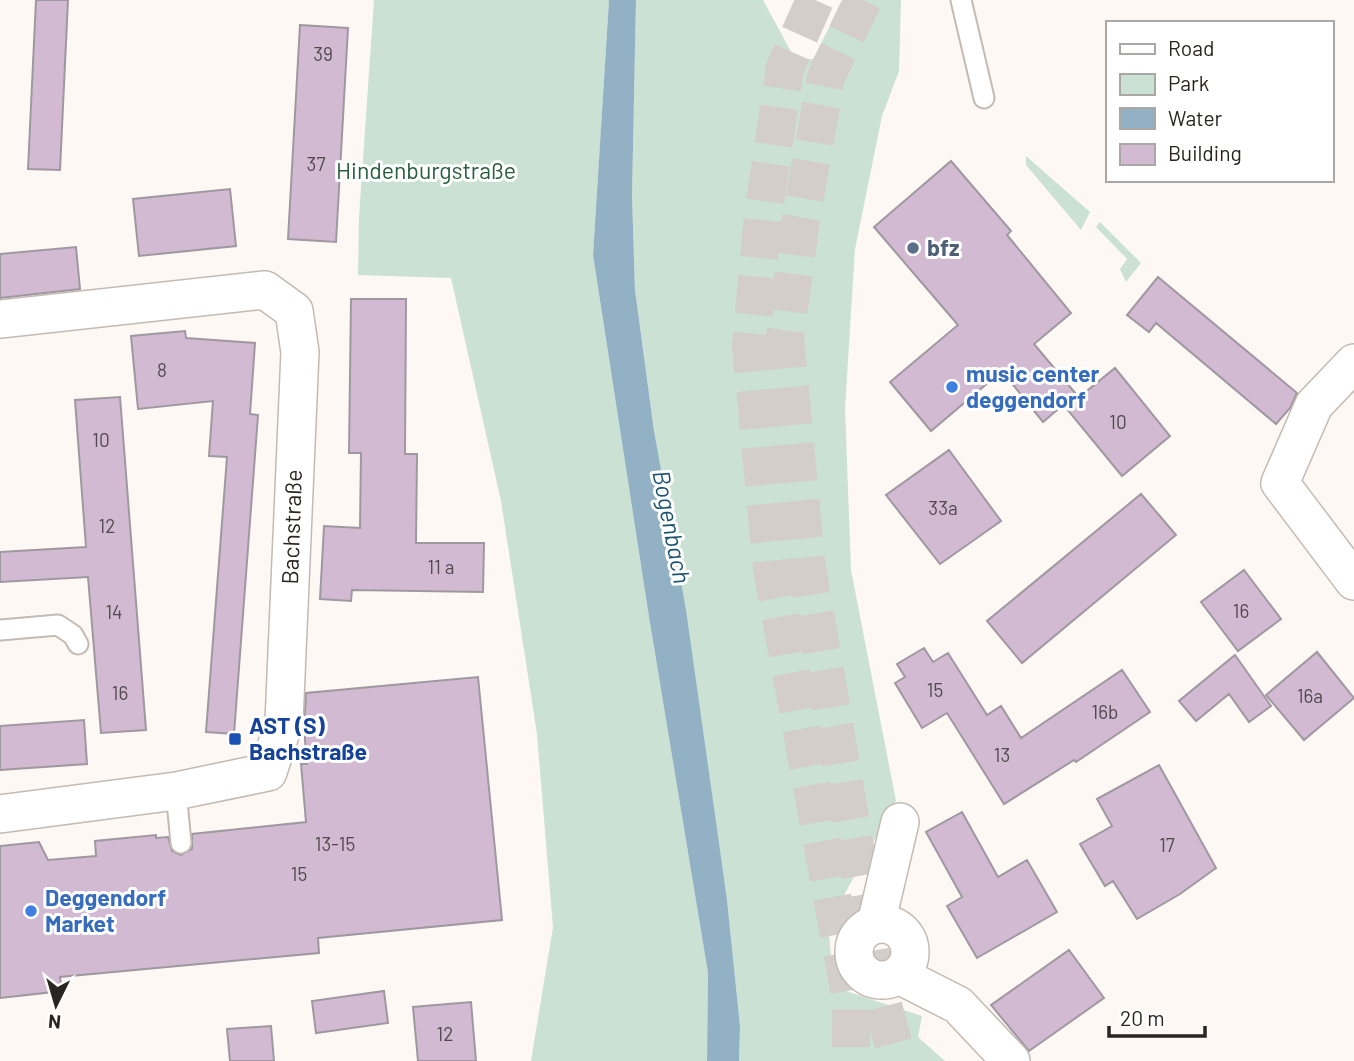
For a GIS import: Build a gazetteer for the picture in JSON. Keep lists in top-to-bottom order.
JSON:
{
  "streets": {
    "street": ["Bachstraße"]
  },
  "water": ["Bogenbach"],
  "parks": ["Hindenburgstraße"],
  "places": {
    "other": ["bfz", "music center deggendorf", "Deggendorf Market"],
    "transit": ["AST (S) Bachstraße"]
  },
  "house_numbers": [
    "39",
    "37",
    "8",
    "10",
    "10",
    "33a",
    "12",
    "11 a",
    "16",
    "14",
    "15",
    "16",
    "16a",
    "16b",
    "13",
    "13-15",
    "17",
    "15",
    "12"
  ],
  "legend": [
    "Road",
    "Park",
    "Water",
    "Building"
  ],
  "scale_bar": "20 m",
  "north": "bottom"
}
